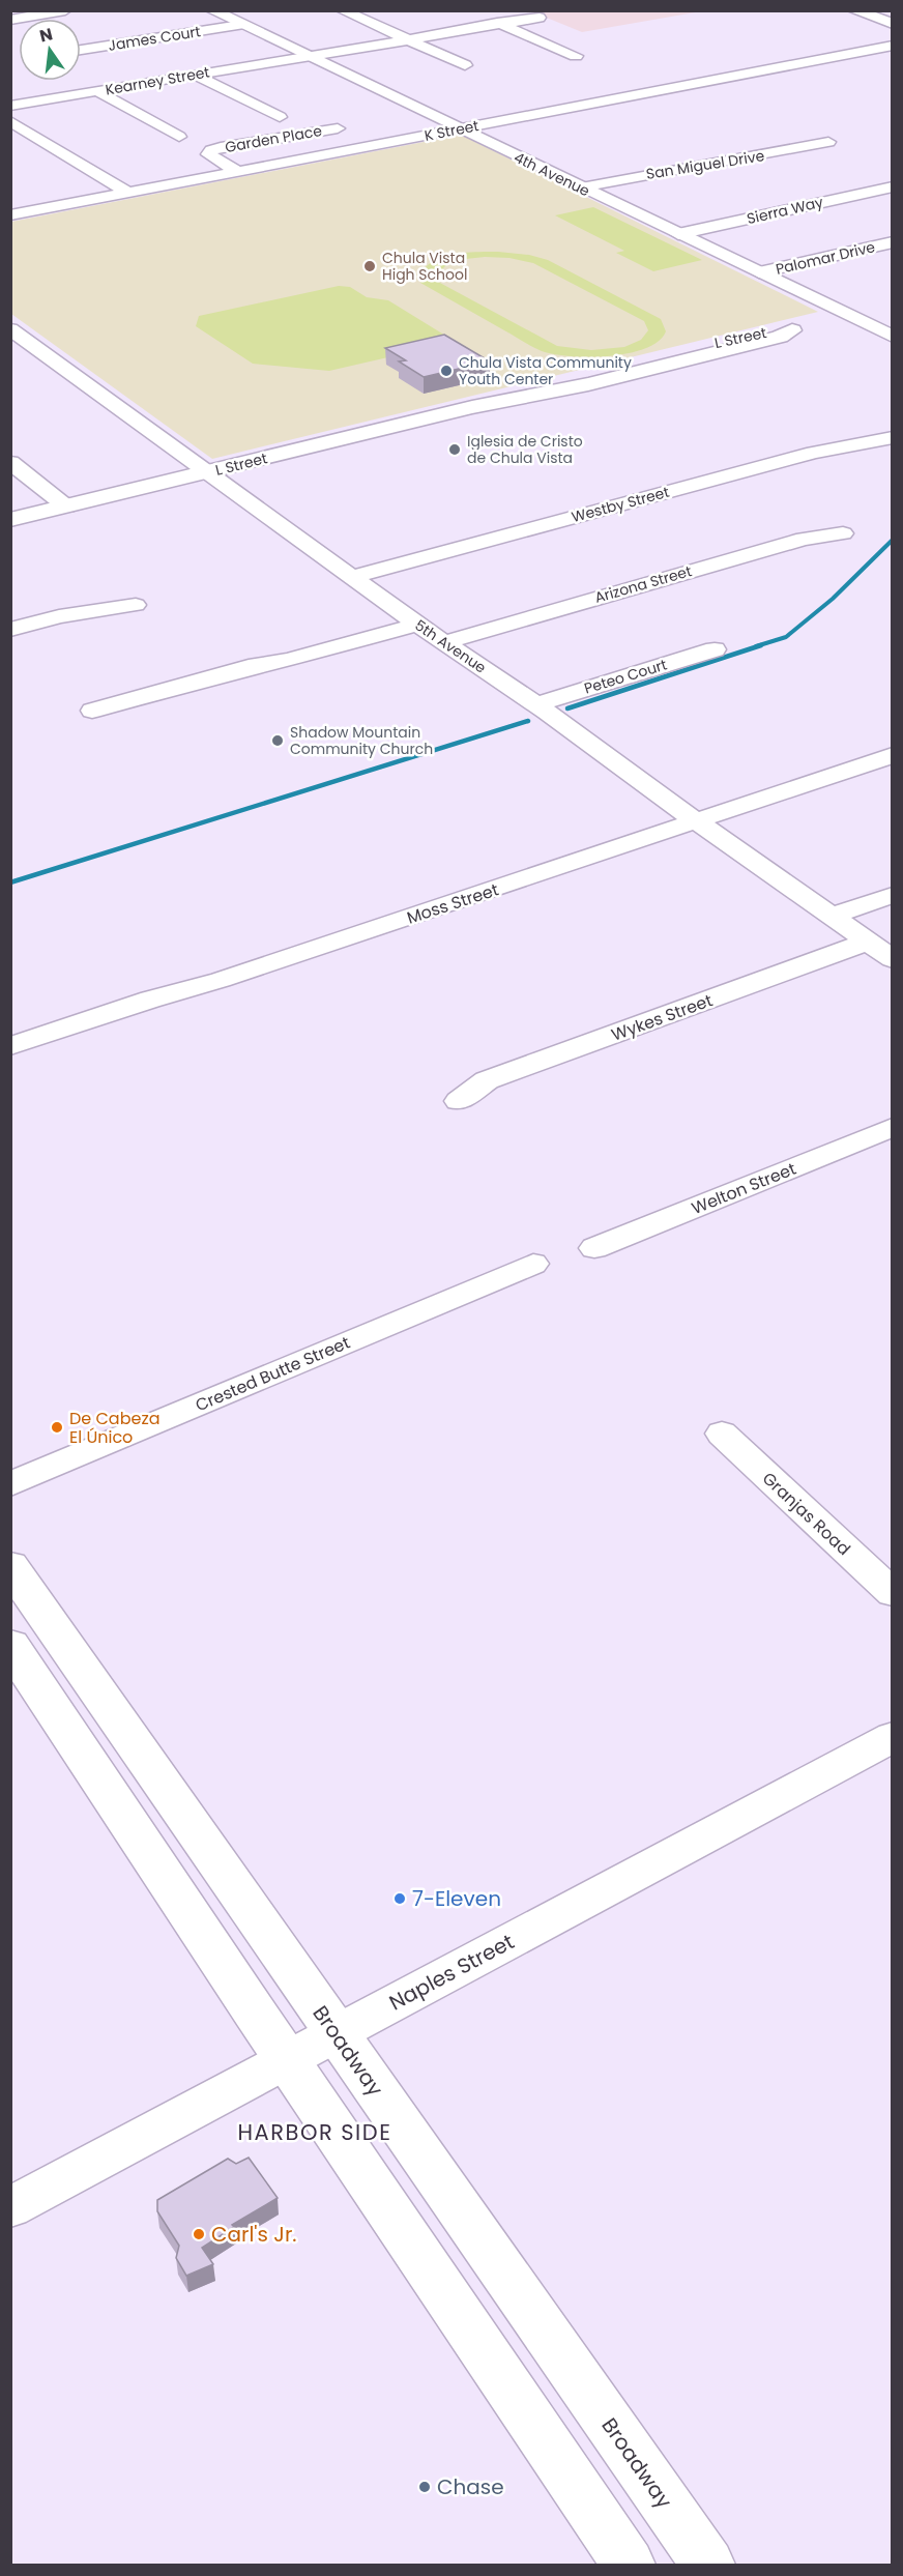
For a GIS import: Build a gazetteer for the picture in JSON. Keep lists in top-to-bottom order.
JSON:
{
  "streets": {
    "main road": ["4th Avenue", "L Street", "Broadway"],
    "street": [
      "James Court",
      "Kearney Street",
      "K Street",
      "Garden Place",
      "San Miguel Drive",
      "Sierra Way",
      "Palomar Drive",
      "Westby Street",
      "Arizona Street",
      "5th Avenue",
      "Peteo Court",
      "Moss Street",
      "Wykes Street",
      "Welton Street",
      "Crested Butte Street",
      "Granjas Road",
      "Naples Street"
    ]
  },
  "crossings": [
    ["James Court", "4th Avenue"],
    ["Kearney Street", "4th Avenue"],
    ["K Street", "Garden Place"],
    ["K Street", "4th Avenue"],
    ["San Miguel Drive", "4th Avenue"],
    ["4th Avenue", "Sierra Way"],
    ["4th Avenue", "Palomar Drive"],
    ["4th Avenue", "L Street"],
    ["L Street", "5th Avenue"],
    ["Westby Street", "5th Avenue"],
    ["Arizona Street", "5th Avenue"],
    ["5th Avenue", "Peteo Court"],
    ["5th Avenue", "Moss Street"],
    ["5th Avenue", "Wykes Street"],
    ["Naples Street", "Broadway"]
  ],
  "districts": ["HARBOR SIDE"],
  "places": [
    "Chula Vista High School",
    "Chula Vista Community Youth Center",
    "Iglesia de Cristo de Chula Vista",
    "Shadow Mountain Community Church",
    "De Cabeza El Único",
    "7-Eleven",
    "Carl's Jr.",
    "Chase"
  ],
  "north": "top"
}
